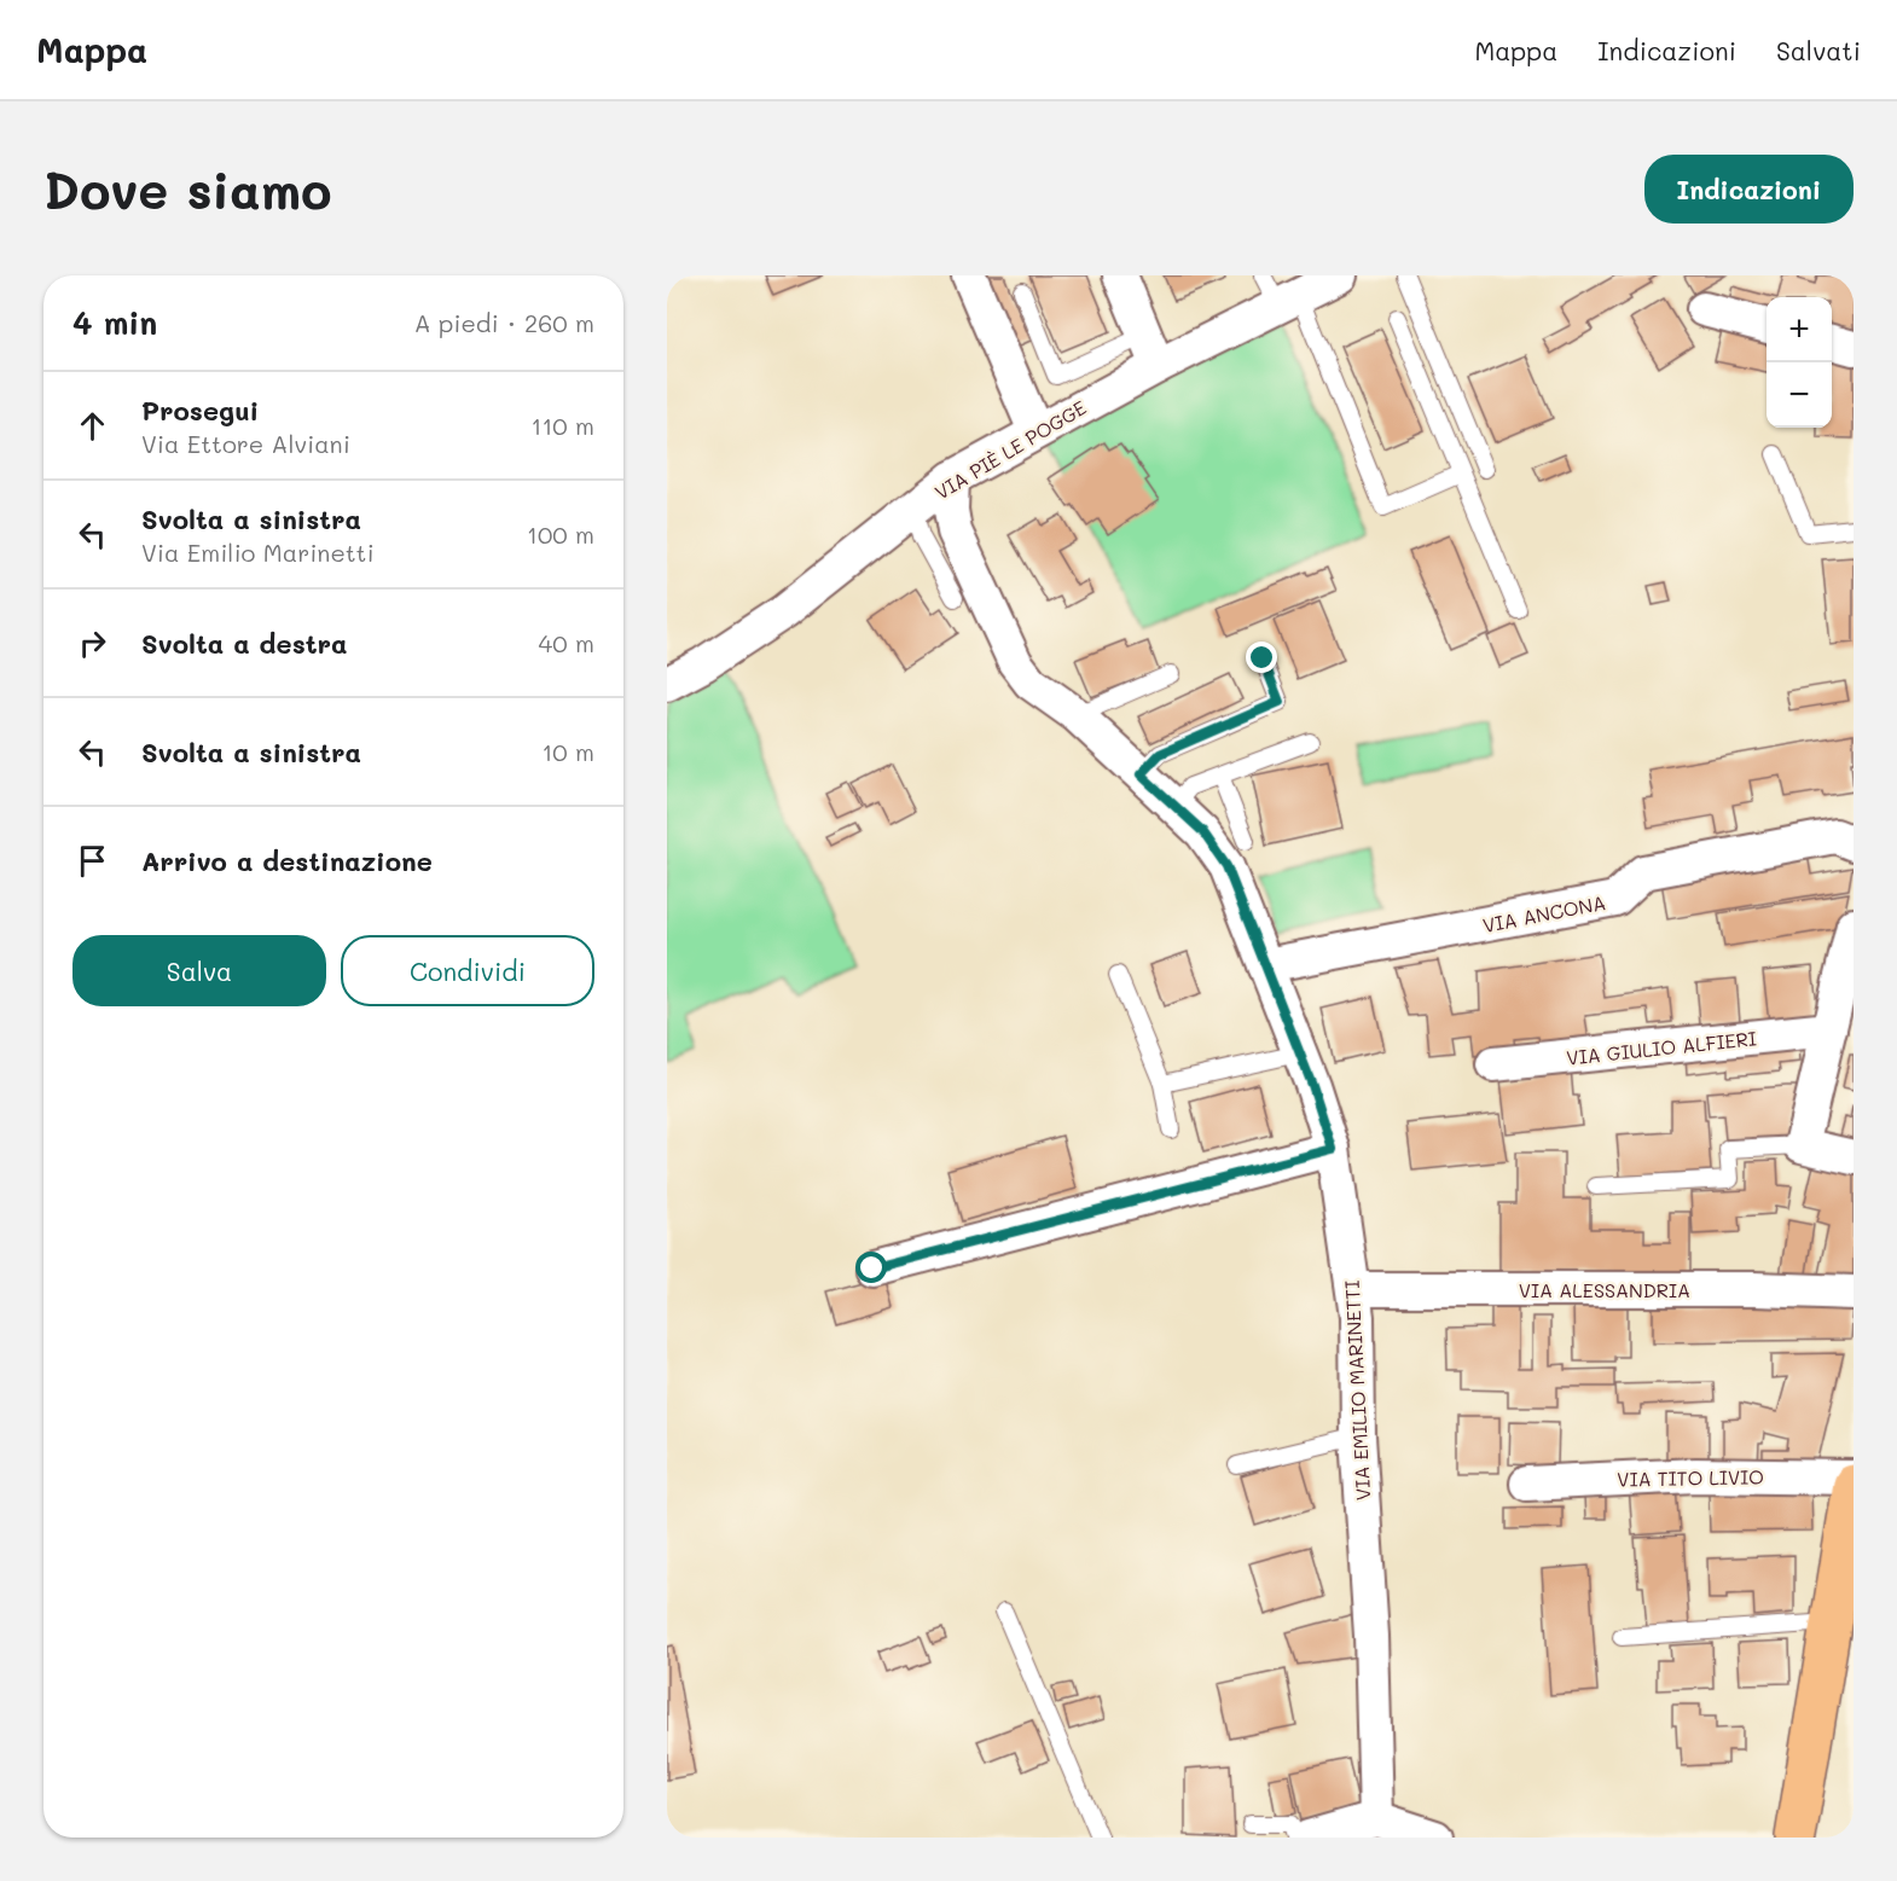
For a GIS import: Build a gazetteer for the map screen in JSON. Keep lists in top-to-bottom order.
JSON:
{
  "streets": {
    "street": [
      "VIA PIÈ LE POGGE",
      "VIA ANCONA",
      "VIA GIULIO ALFIERI",
      "VIA ALESSANDRIA",
      "VIA EMILIO MARINETTI",
      "VIA TITO LIVIO"
    ]
  },
  "crossings": [
    ["VIA PIÈ LE POGGE", "VIA EMILIO MARINETTI"],
    ["VIA ANCONA", "VIA EMILIO MARINETTI"],
    ["VIA ALESSANDRIA", "VIA EMILIO MARINETTI"]
  ],
  "page": {
    "header": "Mappa",
    "nav": ["Mappa", "Indicazioni", "Salvati"],
    "buttons": [
      "Indicazioni",
      ["Salva", "Condividi"]
    ],
    "title": "Dove siamo",
    "heading": ["4 min", "A piedi · 260 m"],
    "map_buttons": ["+", "−"],
    "list": [
      ["Prosegui", "Via Ettore Alviani", "110 m"],
      ["Svolta a sinistra", "Via Emilio Marinetti", "100 m"],
      ["Svolta a destra", "40 m"],
      ["Svolta a sinistra", "10 m"],
      "Arrivo a destinazione"
    ]
  }
}
